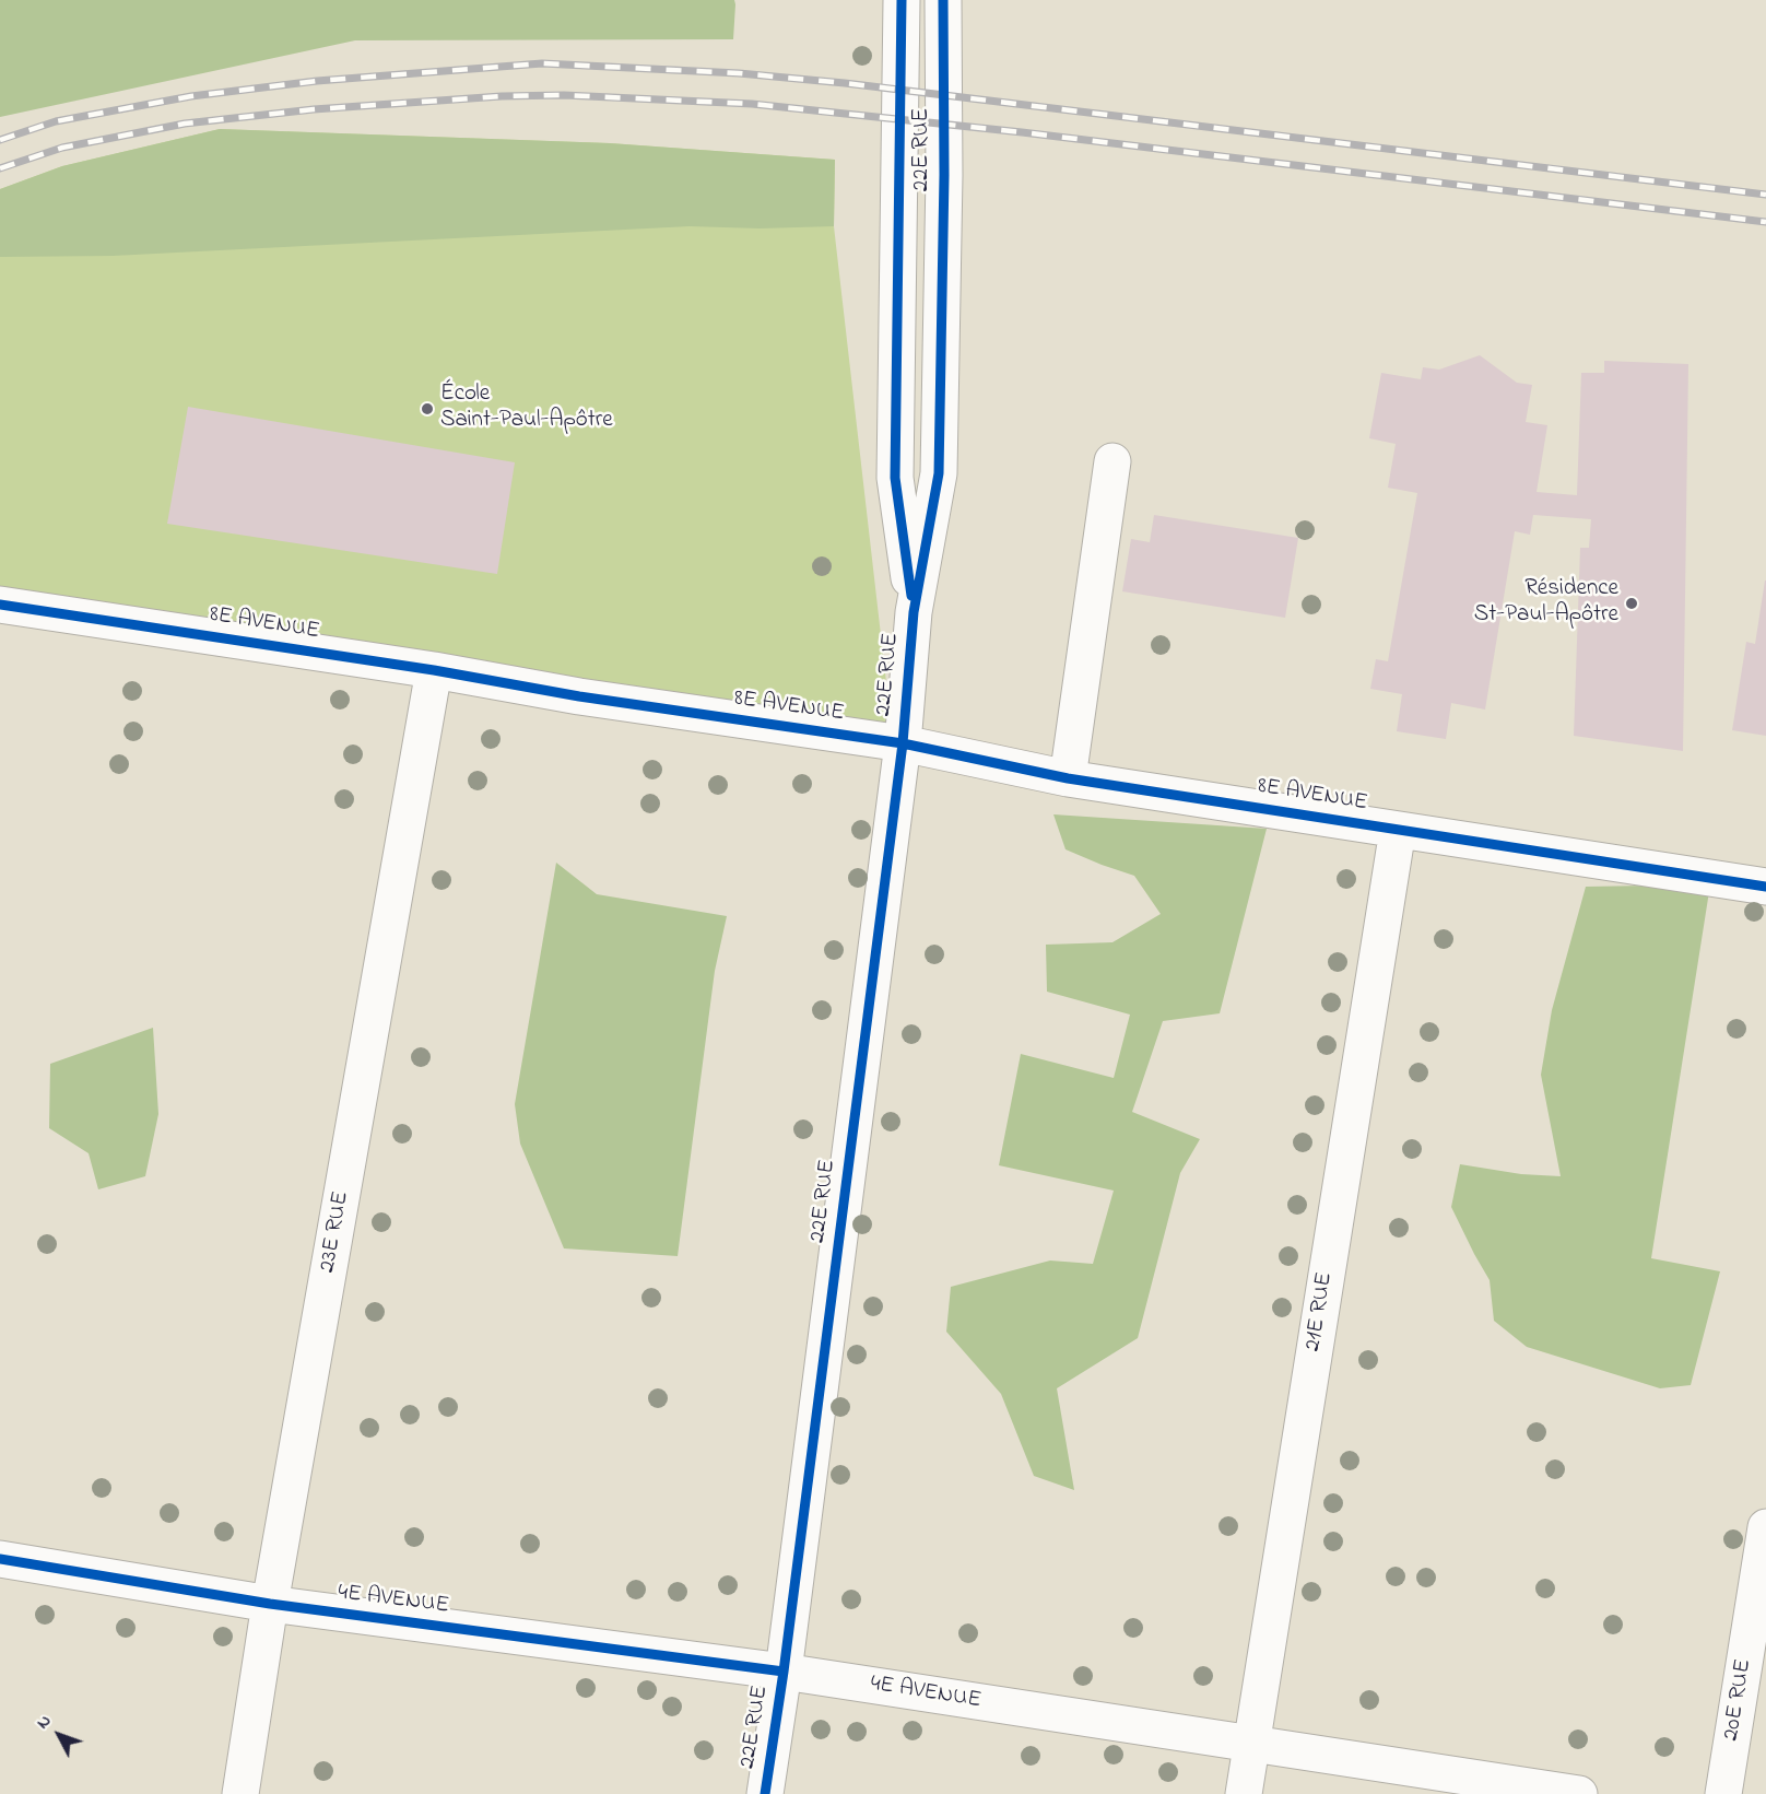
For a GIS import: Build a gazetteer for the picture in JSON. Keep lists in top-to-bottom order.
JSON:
{
  "streets": {
    "street": [
      "22E RUE",
      "8E AVENUE",
      "23E RUE",
      "21E RUE",
      "4E AVENUE",
      "20E RUE"
    ]
  },
  "crossings": [
    ["22E RUE", "8E AVENUE"],
    ["22E RUE", "4E AVENUE"],
    ["8E AVENUE", "23E RUE"],
    ["8E AVENUE", "21E RUE"],
    ["23E RUE", "4E AVENUE"],
    ["21E RUE", "4E AVENUE"]
  ],
  "places": ["École Saint-Paul-Apôtre", "Résidence St-Paul-Apôtre"],
  "north": "top left"
}
